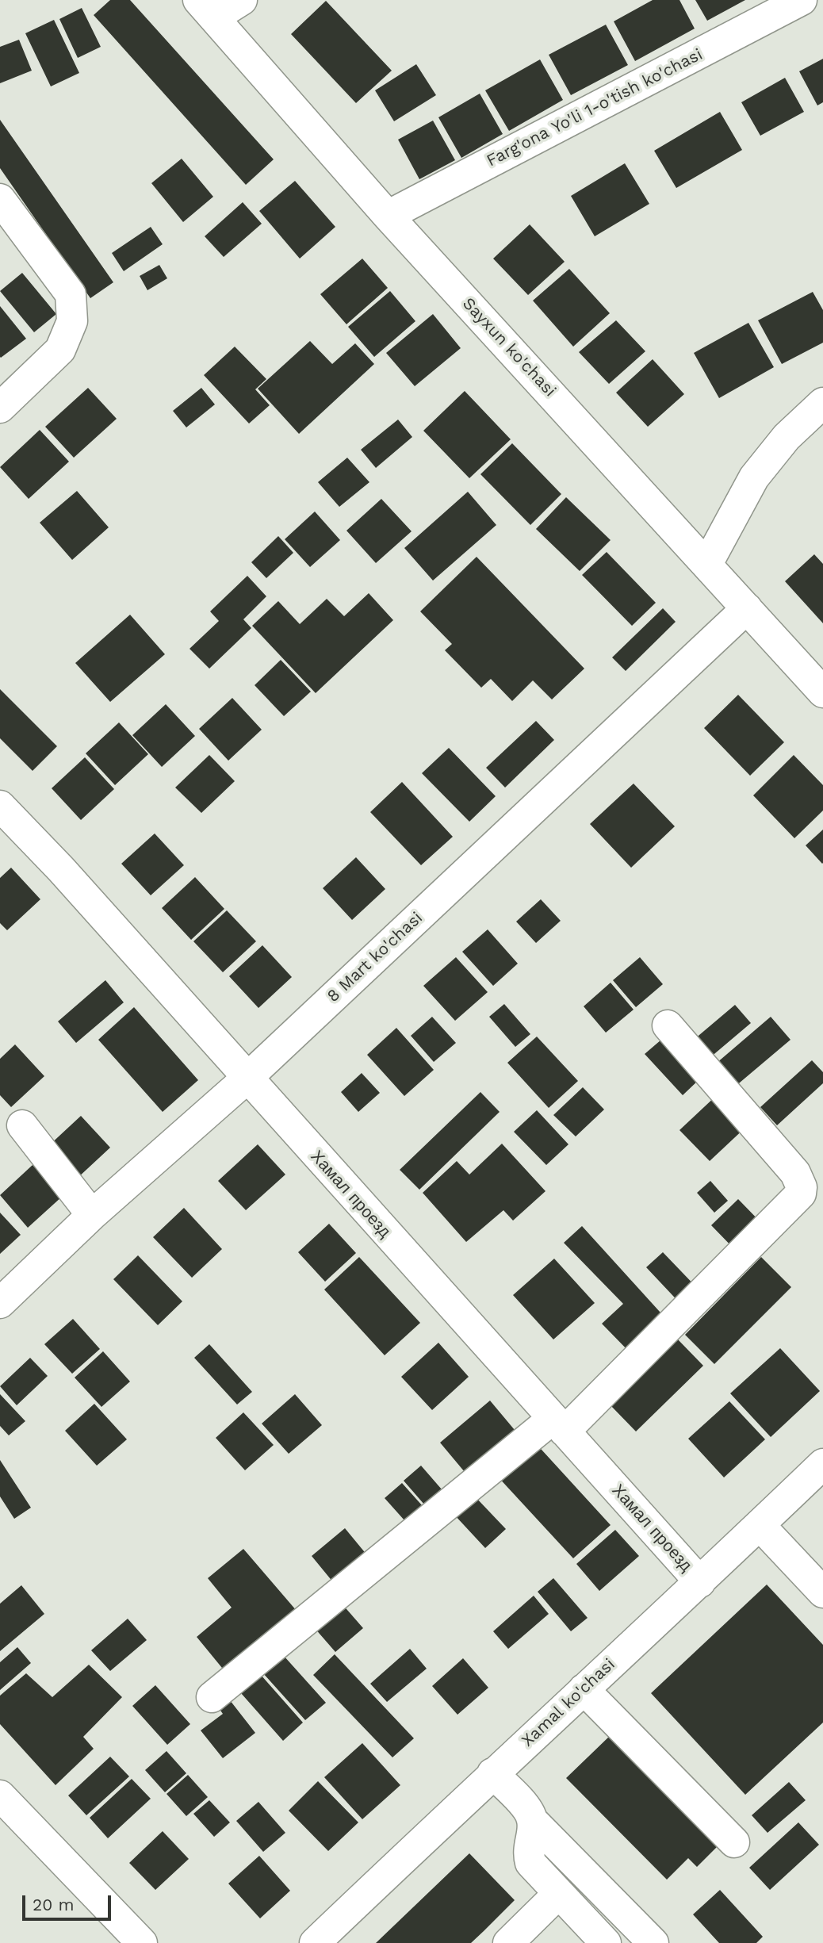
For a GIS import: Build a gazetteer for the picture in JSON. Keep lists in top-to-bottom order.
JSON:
{
  "streets": {
    "street": [
      "Farg'ona Yo'li 1-o'tish ko'chasi",
      "Sayxun ko'chasi",
      "8 Mart ko'chasi",
      "Хамал проезд",
      "Xamal ko'chasi"
    ]
  },
  "crossings": [
    ["Farg'ona Yo'li 1-o'tish ko'chasi", "Sayxun ko'chasi"],
    ["Sayxun ko'chasi", "8 Mart ko'chasi"],
    ["8 Mart ko'chasi", "Хамал проезд"],
    ["Хамал проезд", "Xamal ko'chasi"]
  ],
  "scale_bar": "20 m"
}
